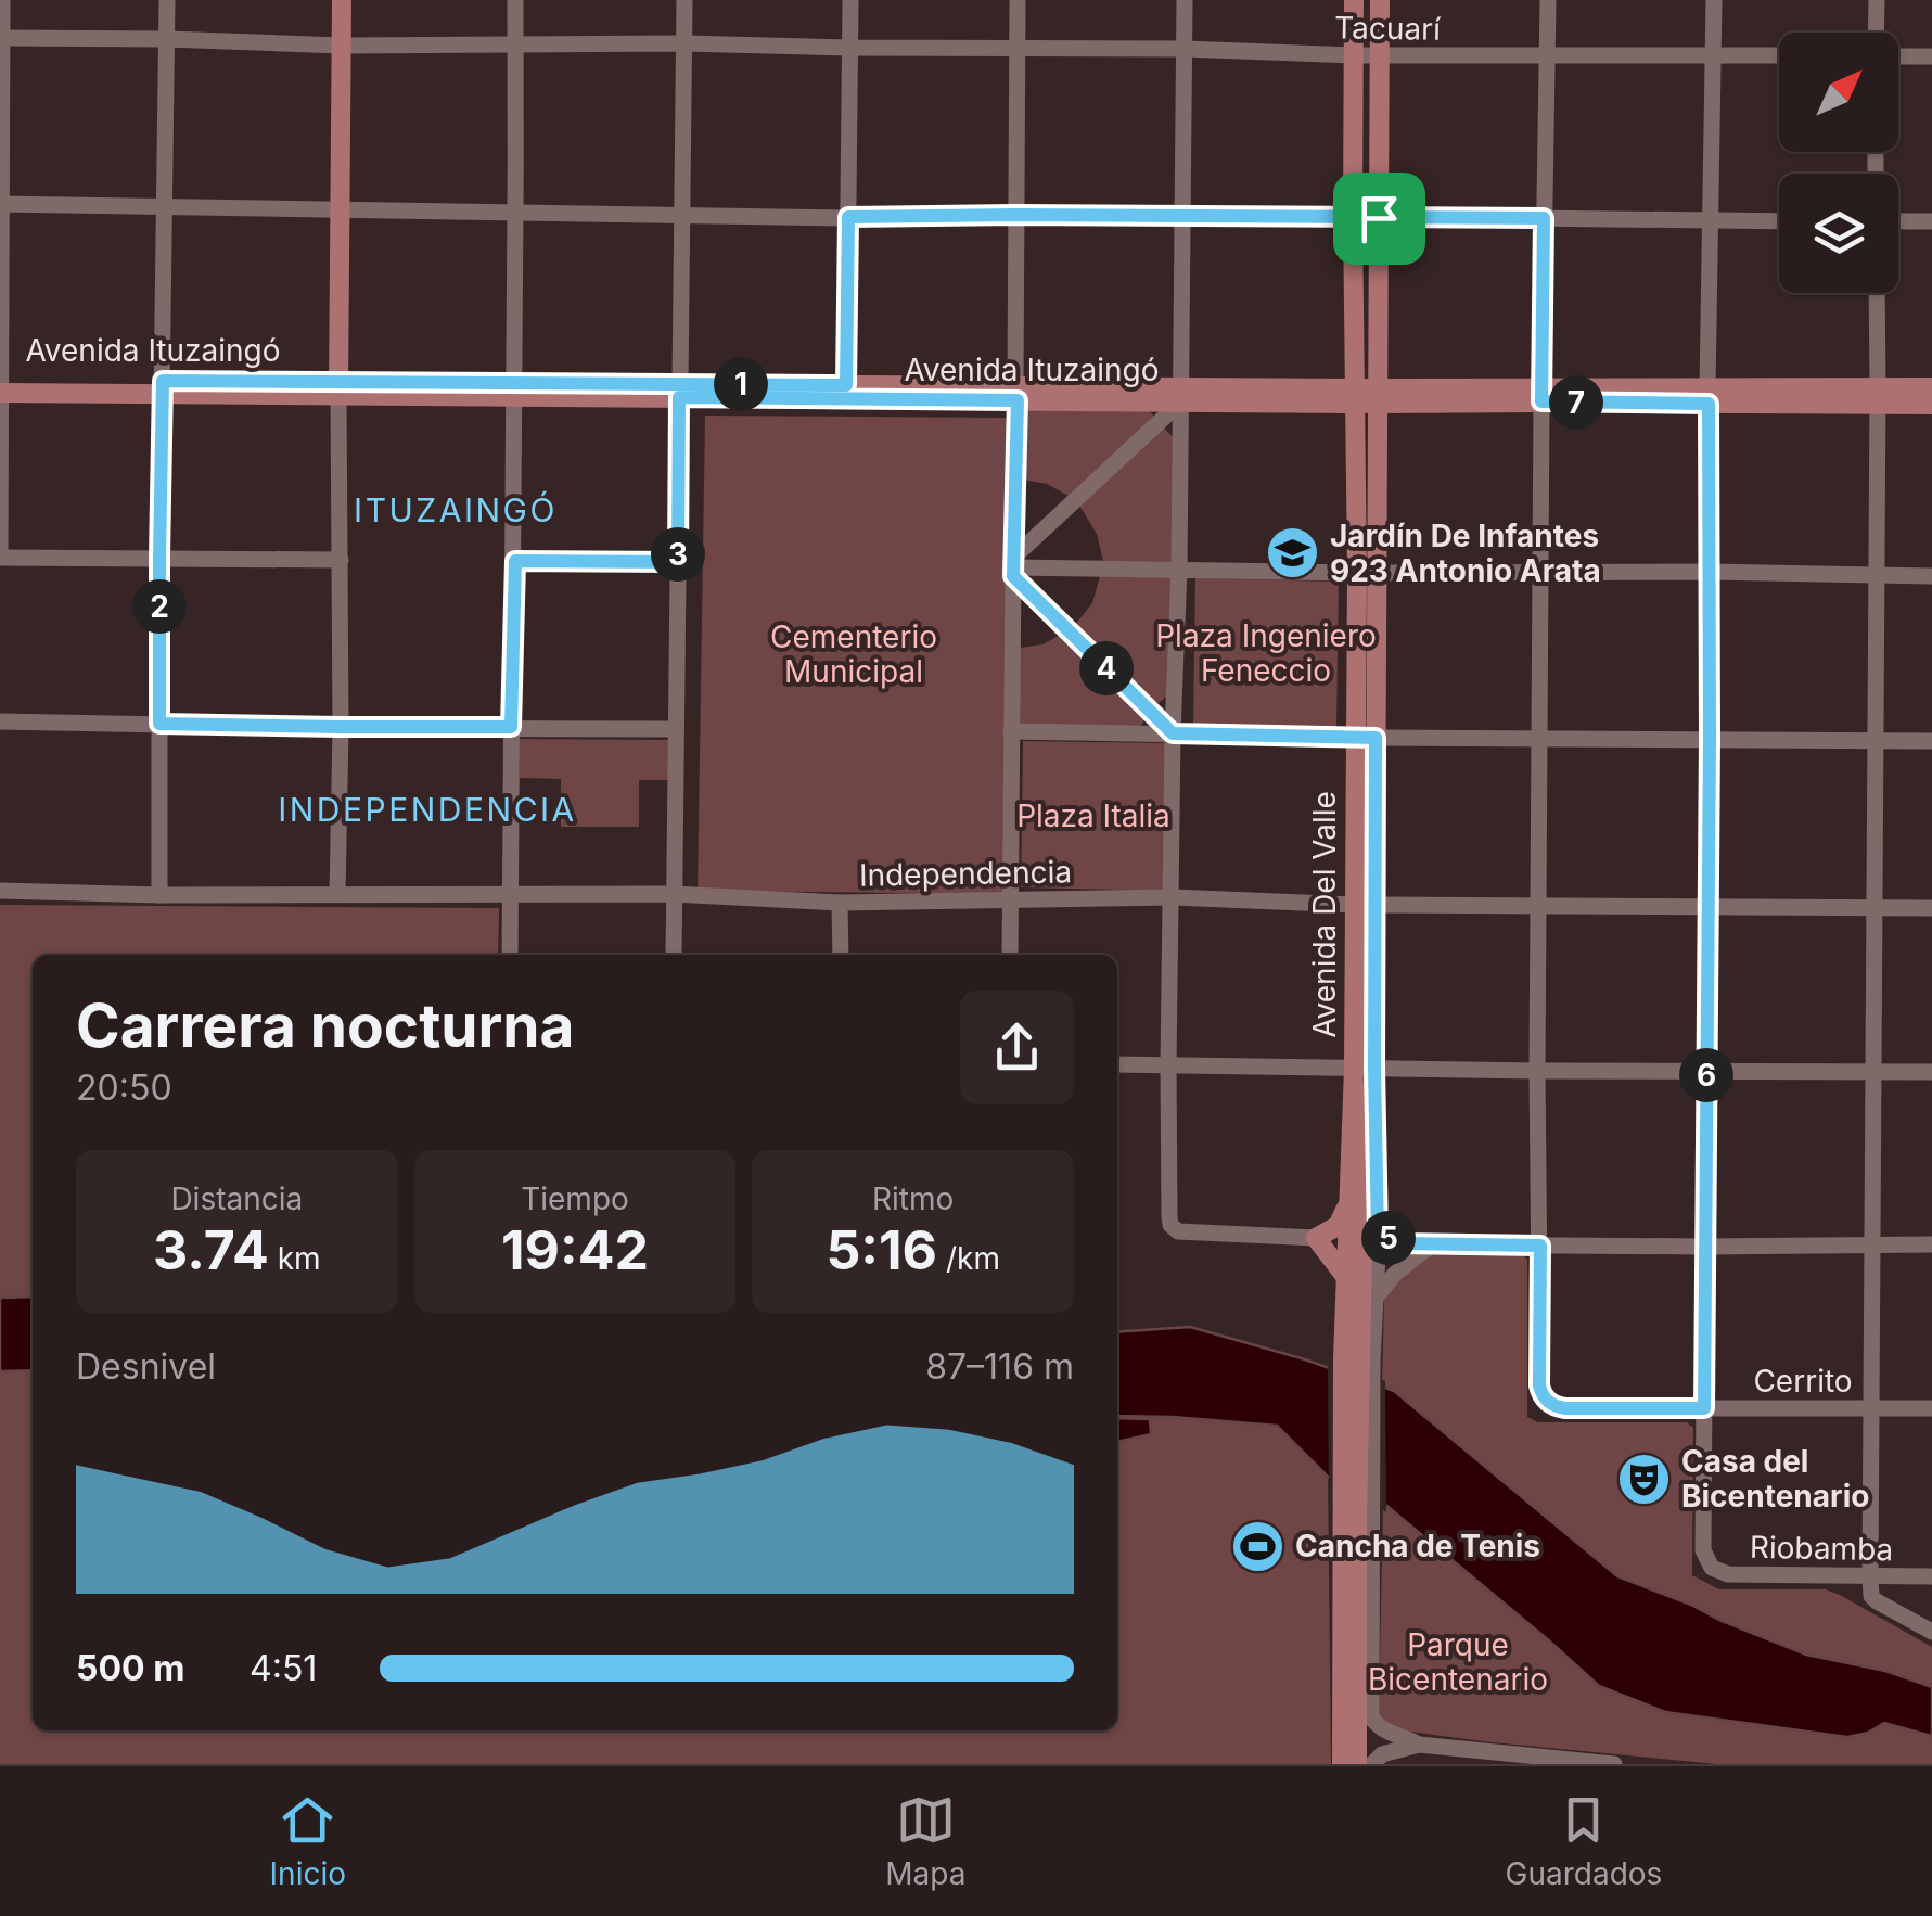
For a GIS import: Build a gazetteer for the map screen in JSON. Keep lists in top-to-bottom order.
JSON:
{
  "streets": {
    "main road": ["Avenida Ituzaingó", "Avenida Del Valle"],
    "street": [
      "Tacuarí",
      "Independencia",
      "Cerrito",
      "Riobamba"
    ]
  },
  "crossings": [
    ["Tacuarí", "Avenida Del Valle"],
    ["Avenida Ituzaingó", "Avenida Del Valle"],
    ["Independencia", "Avenida Del Valle"],
    ["Cerrito", "Riobamba"]
  ],
  "districts": ["ITUZAINGÓ", "INDEPENDENCIA"],
  "parks": [
    "Plaza Ingeniero Feneccio",
    "Cementerio Municipal",
    "Plaza Italia",
    "Parque Bicentenario"
  ],
  "places": {
    "school or university": ["Jardín De Infantes 923 Antonio Arata"],
    "theatre": ["Casa del Bicentenario"],
    "sports": ["Cancha de Tenis"]
  },
  "north": "top right",
  "page": {
    "pins": [
      "1",
      "7",
      "3",
      "2",
      "4",
      "6",
      "5"
    ],
    "heading": ["Carrera nocturna", "20:50"],
    "stats": [
      ["Distancia", "3.74 km"],
      ["Tiempo", "19:42"],
      ["Ritmo", "5:16 /km"]
    ],
    "chart": ["Desnivel", "87–116 m"],
    "list": [
      {
        "name": "500 m",
        "note": "4:51"
      }
    ],
    "tabs": ["Inicio", "Mapa", "Guardados"]
  }
}
